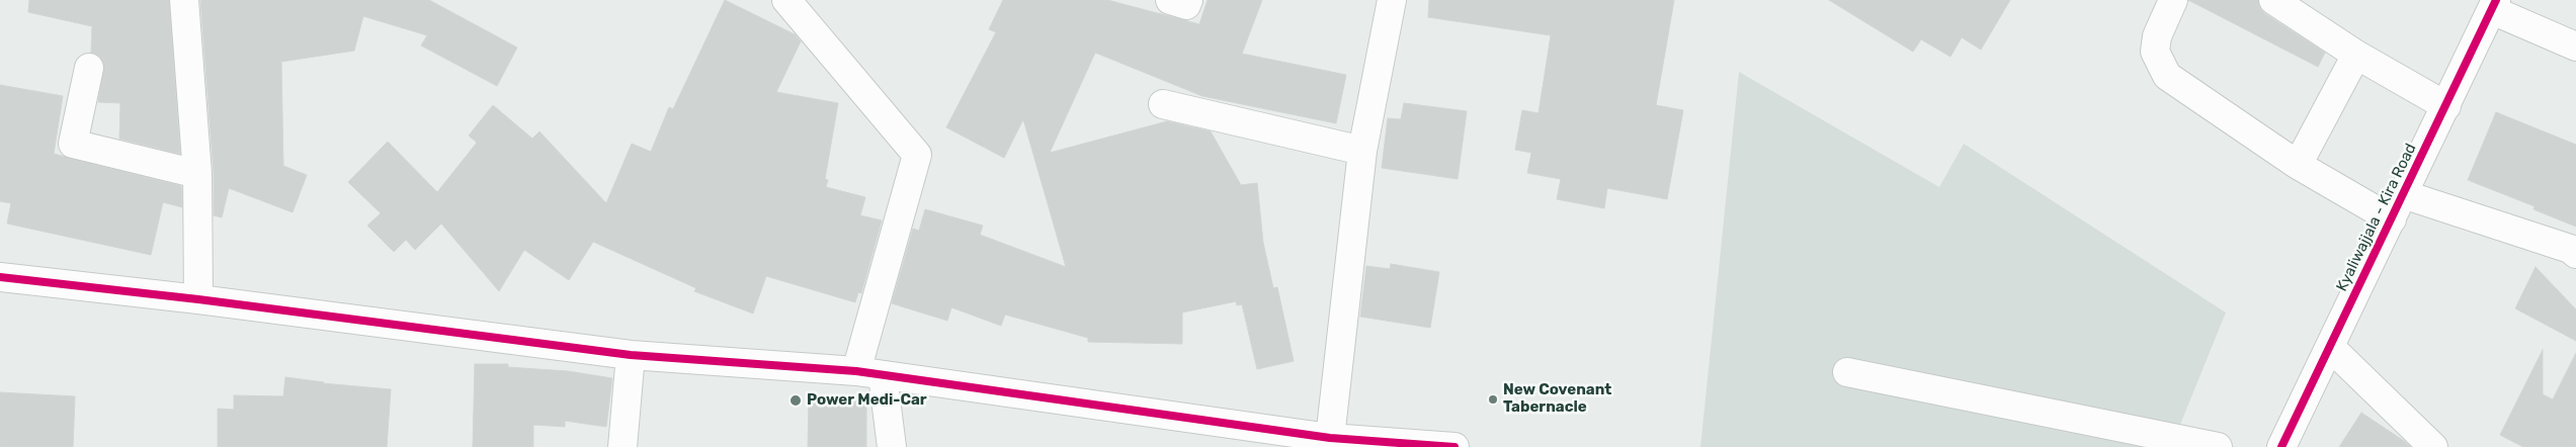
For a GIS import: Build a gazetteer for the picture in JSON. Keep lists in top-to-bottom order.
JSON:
{
  "streets": {
    "street": ["Kyaliwajjala - Kira Road"]
  },
  "places": ["New Covenant Tabernacle", "Power Medi-Car"]
}
